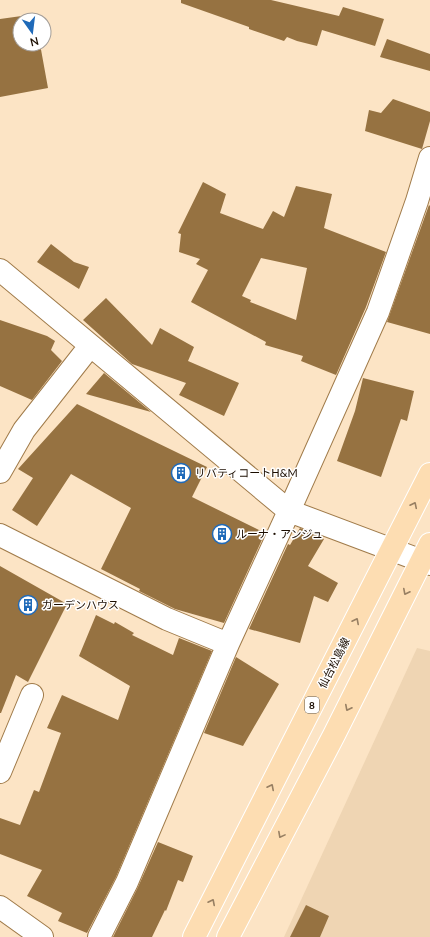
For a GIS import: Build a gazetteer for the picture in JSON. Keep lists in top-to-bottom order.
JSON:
{
  "streets": {
    "main road": ["仙台松島線", "8"]
  },
  "places": {
    "building": ["リバティコートH&M", "ルーナ・アンジュ", "ガーデンハウス"]
  },
  "north": "bottom"
}
